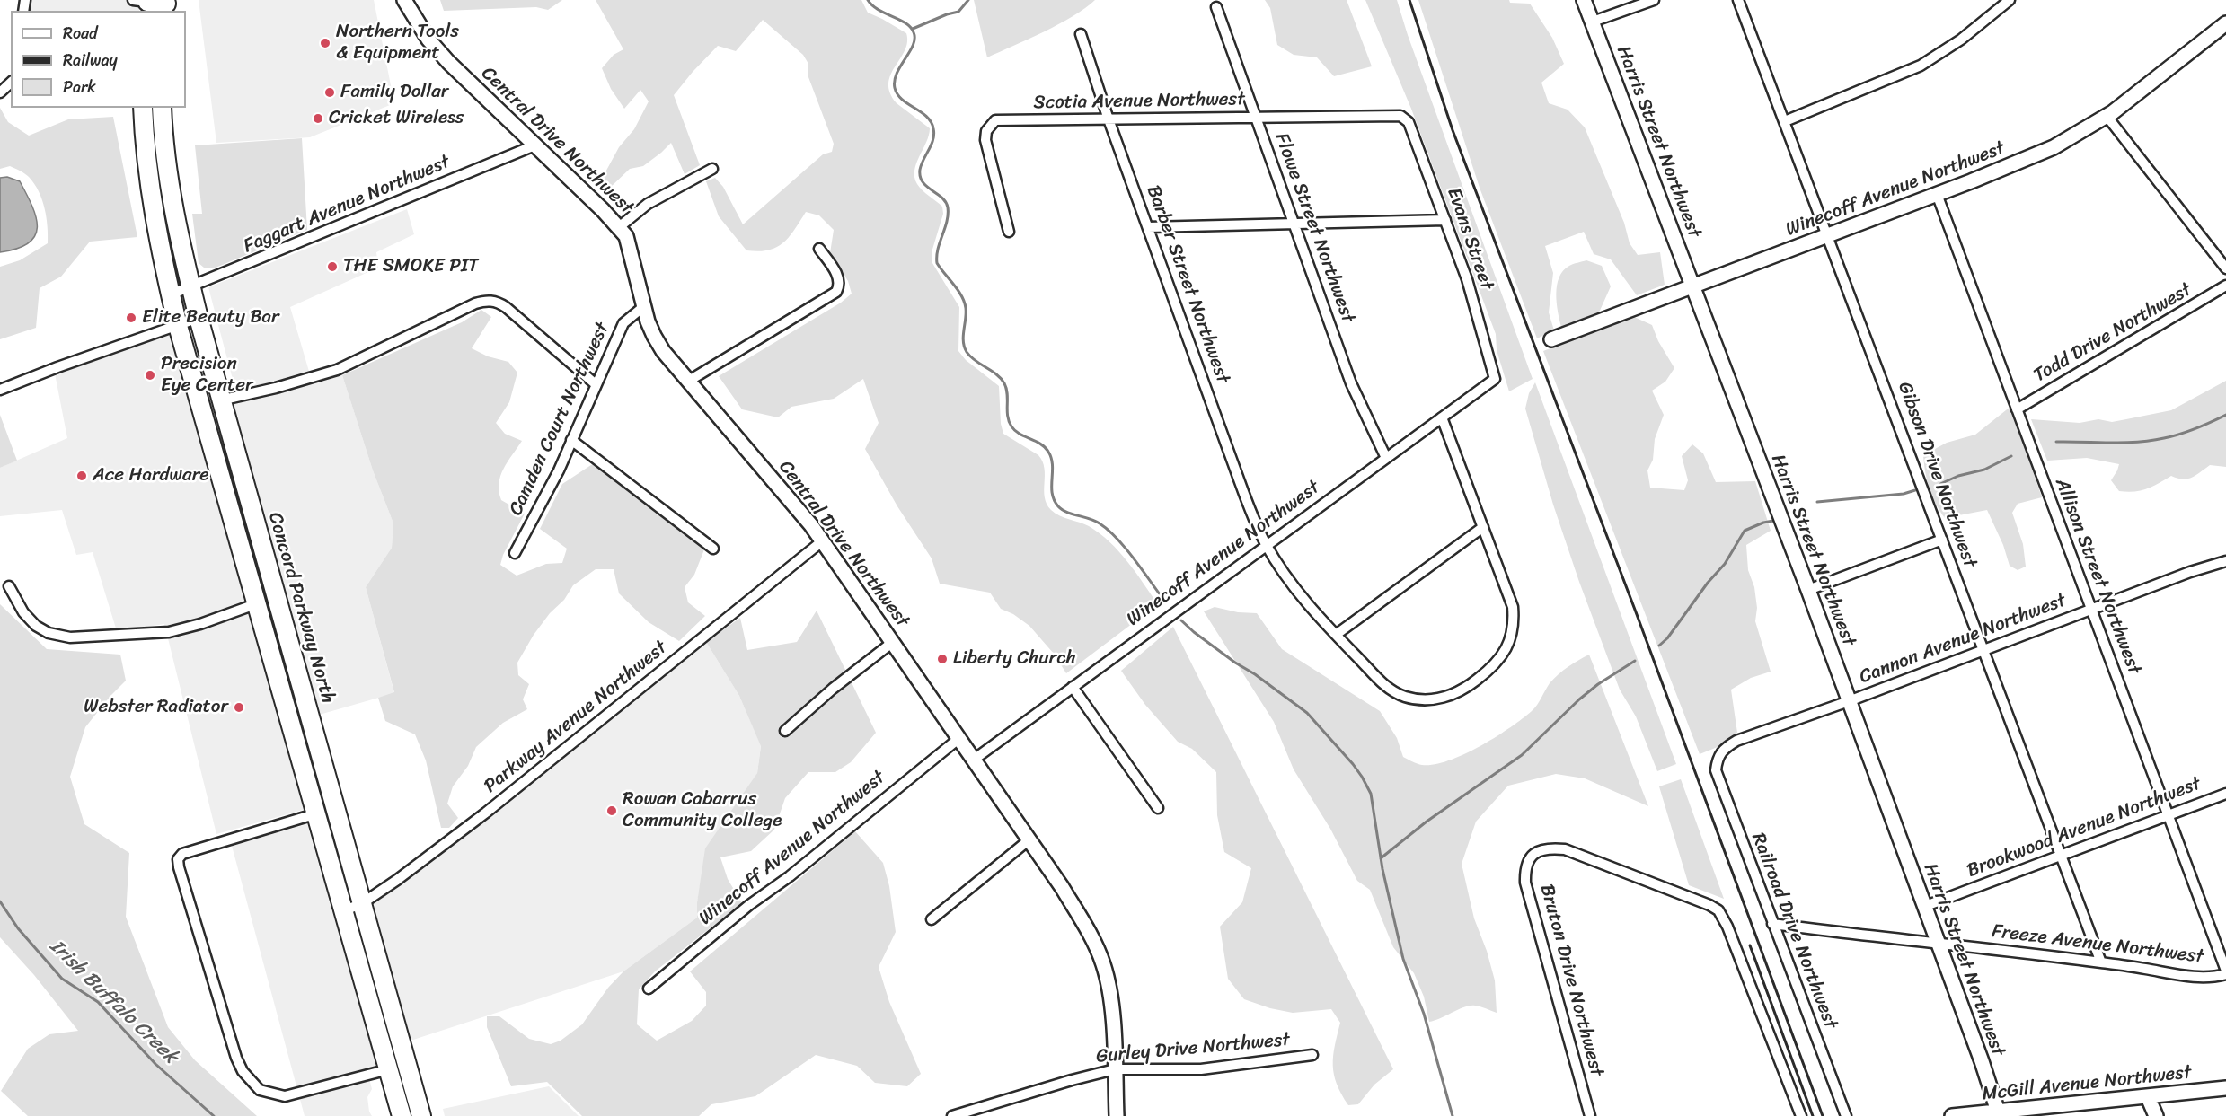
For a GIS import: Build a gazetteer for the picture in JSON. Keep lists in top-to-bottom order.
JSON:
{
  "streets": {
    "highway": ["Concord Parkway North"],
    "street": [
      "Scotia Avenue Northwest",
      "Central Drive Northwest",
      "Harris Street Northwest",
      "Winecoff Avenue Northwest",
      "Faggart Avenue Northwest",
      "Flowe Street Northwest",
      "Evans Street",
      "Barber Street Northwest",
      "Todd Drive Northwest",
      "Camden Court Northwest",
      "Gibson Drive Northwest",
      "Allison Street Northwest",
      "Cannon Avenue Northwest",
      "Parkway Avenue Northwest",
      "Brookwood Avenue Northwest",
      "Railroad Drive Northwest",
      "Freeze Avenue Northwest",
      "Bruton Drive Northwest",
      "Gurley Drive Northwest",
      "McGill Avenue Northwest"
    ]
  },
  "crossings": [
    ["Scotia Avenue Northwest", "Flowe Street Northwest"],
    ["Scotia Avenue Northwest", "Evans Street"],
    ["Scotia Avenue Northwest", "Barber Street Northwest"],
    ["Central Drive Northwest", "Winecoff Avenue Northwest"],
    ["Central Drive Northwest", "Faggart Avenue Northwest"],
    ["Central Drive Northwest", "Camden Court Northwest"],
    ["Central Drive Northwest", "Parkway Avenue Northwest"],
    ["Central Drive Northwest", "Gurley Drive Northwest"],
    ["Harris Street Northwest", "Winecoff Avenue Northwest"],
    ["Harris Street Northwest", "Cannon Avenue Northwest"],
    ["Harris Street Northwest", "Brookwood Avenue Northwest"],
    ["Harris Street Northwest", "Freeze Avenue Northwest"],
    ["Harris Street Northwest", "McGill Avenue Northwest"],
    ["Winecoff Avenue Northwest", "Flowe Street Northwest"],
    ["Winecoff Avenue Northwest", "Evans Street"],
    ["Winecoff Avenue Northwest", "Barber Street Northwest"],
    ["Winecoff Avenue Northwest", "Gibson Drive Northwest"],
    ["Winecoff Avenue Northwest", "Allison Street Northwest"],
    ["Faggart Avenue Northwest", "Concord Parkway North"],
    ["Todd Drive Northwest", "Allison Street Northwest"],
    ["Gibson Drive Northwest", "Cannon Avenue Northwest"],
    ["Gibson Drive Northwest", "Brookwood Avenue Northwest"],
    ["Gibson Drive Northwest", "Freeze Avenue Northwest"],
    ["Allison Street Northwest", "Cannon Avenue Northwest"],
    ["Allison Street Northwest", "Brookwood Avenue Northwest"],
    ["Allison Street Northwest", "Freeze Avenue Northwest"],
    ["Concord Parkway North", "Parkway Avenue Northwest"],
    ["Cannon Avenue Northwest", "Railroad Drive Northwest"],
    ["Railroad Drive Northwest", "Freeze Avenue Northwest"]
  ],
  "water": ["Irish Buffalo Creek"],
  "places": [
    "Northern Tools & Equipment",
    "Family Dollar",
    "Cricket Wireless",
    "THE SMOKE PIT",
    "Elite Beauty Bar",
    "Precision Eye Center",
    "Ace Hardware",
    "Liberty Church",
    "Webster Radiator",
    "Rowan Cabarrus Community College"
  ],
  "legend": ["Road", "Railway", "Park"]
}
